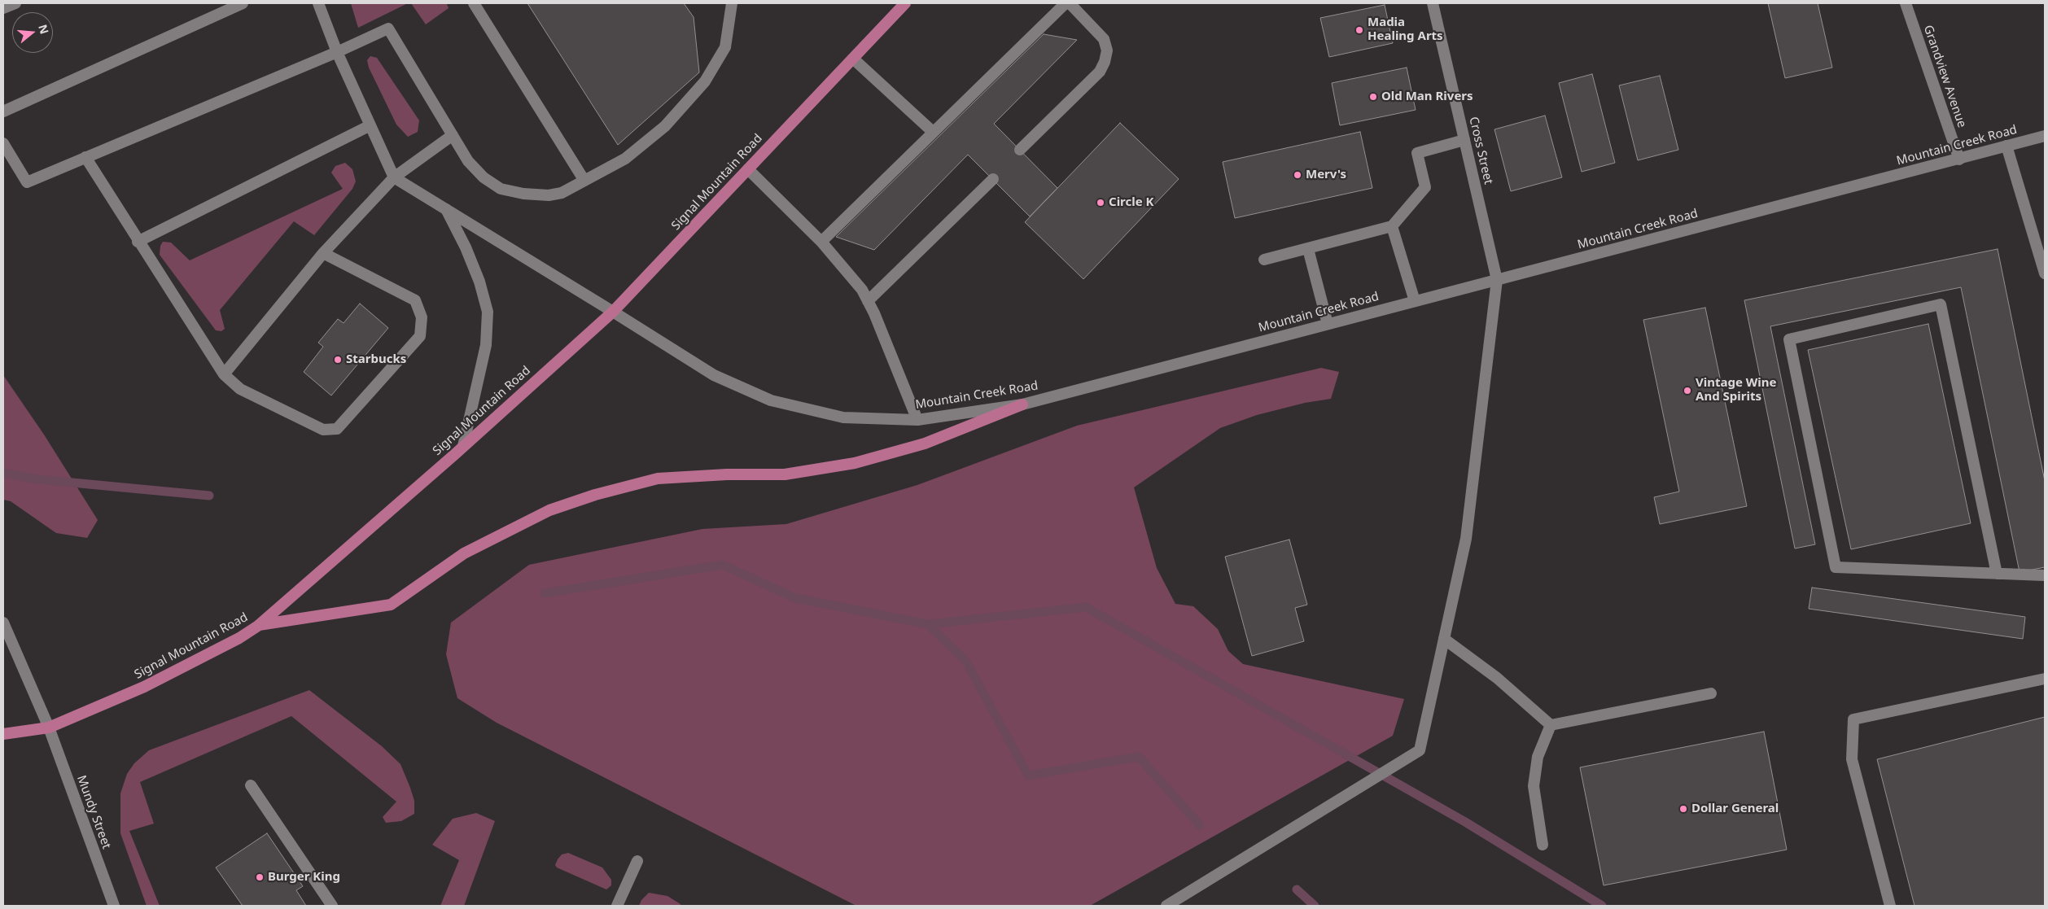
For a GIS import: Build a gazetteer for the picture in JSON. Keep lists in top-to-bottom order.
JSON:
{
  "streets": {
    "main road": [
      "Grandview Avenue",
      "Mountain Creek Road",
      "Cross Street",
      "Signal Mountain Road",
      "Mundy Street"
    ]
  },
  "crossings": [
    ["Grandview Avenue", "Mountain Creek Road"],
    ["Mountain Creek Road", "Cross Street"],
    ["Mountain Creek Road", "Signal Mountain Road"],
    ["Signal Mountain Road", "Mundy Street"]
  ],
  "places": [
    "Madia Healing Arts",
    "Old Man Rivers",
    "Merv's",
    "Circle K",
    "Starbucks",
    "Vintage Wine And Spirits",
    "Dollar General",
    "Burger King"
  ],
  "north": "right"
}
